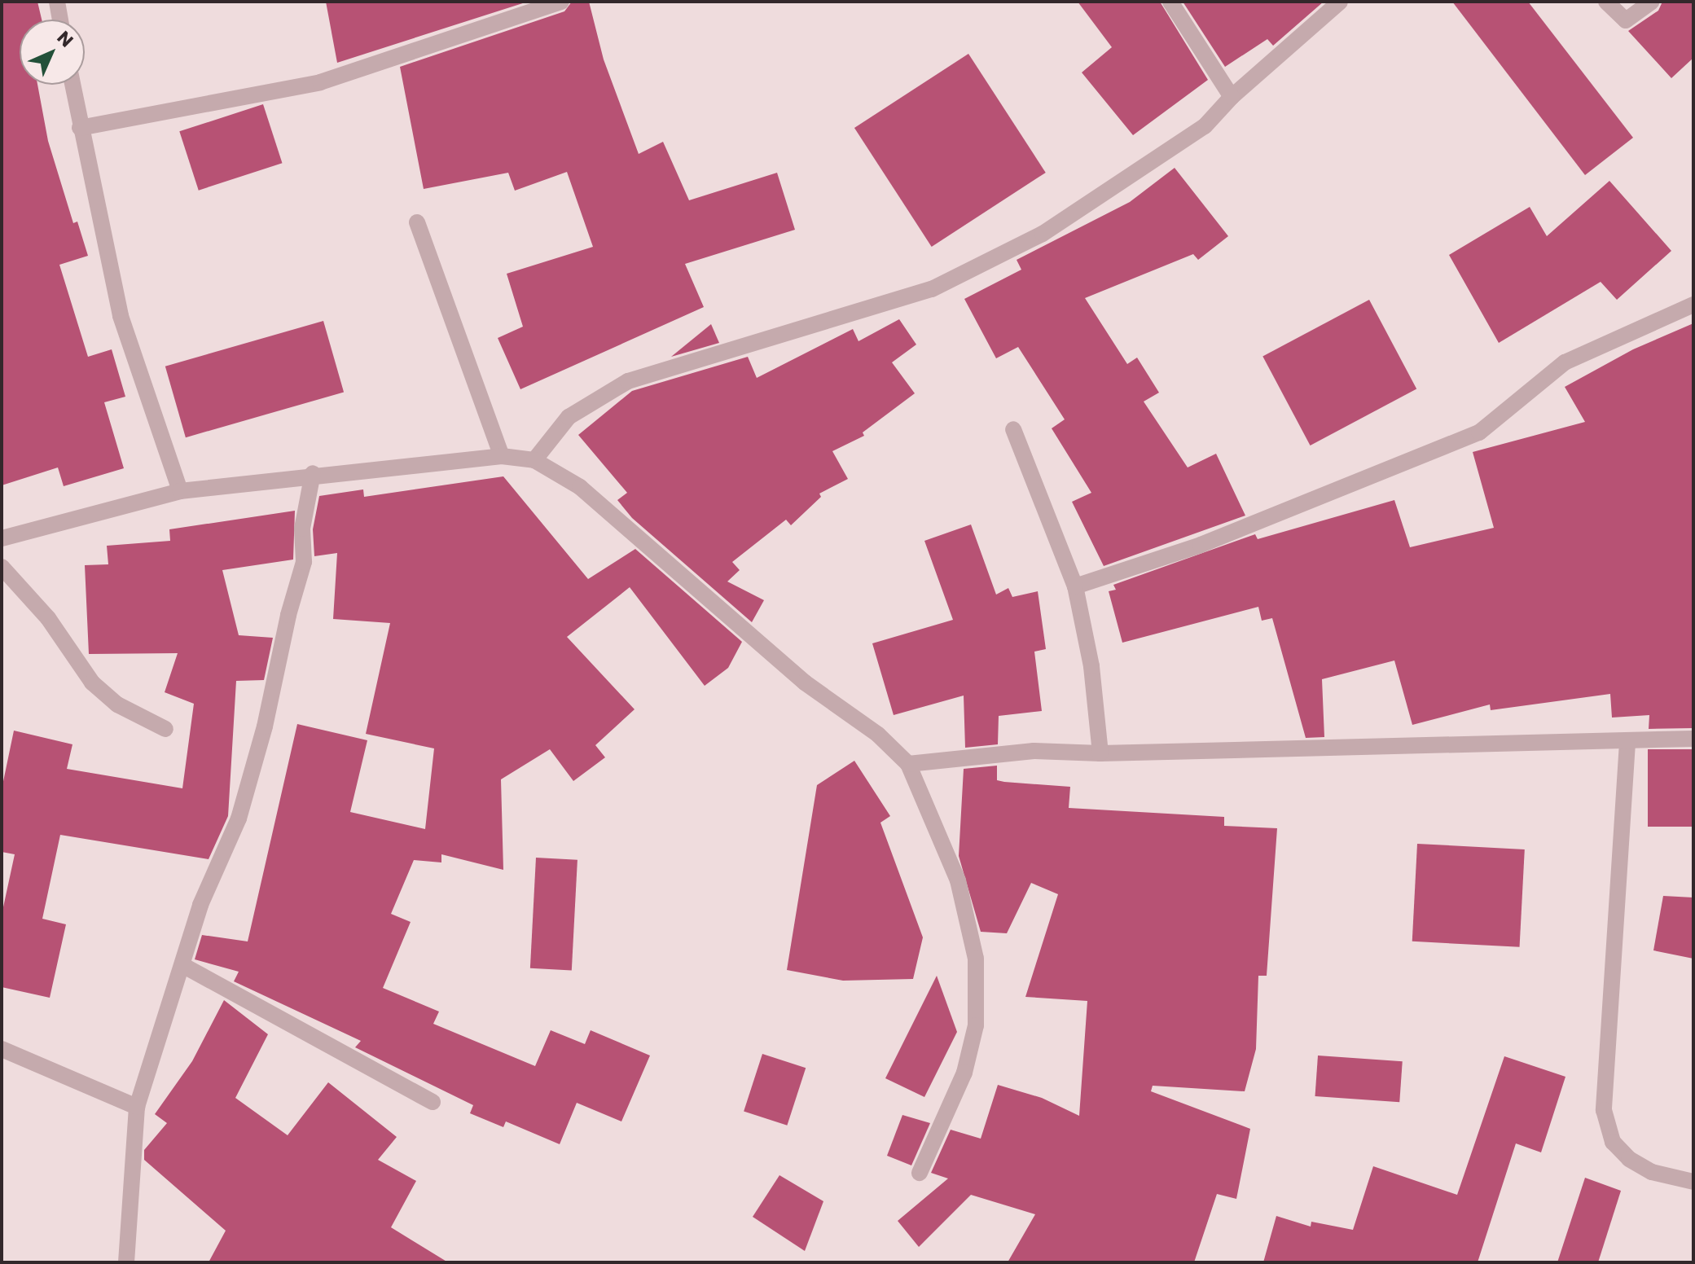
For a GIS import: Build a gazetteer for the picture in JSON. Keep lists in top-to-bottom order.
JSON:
{
  "north": "top right"
}
